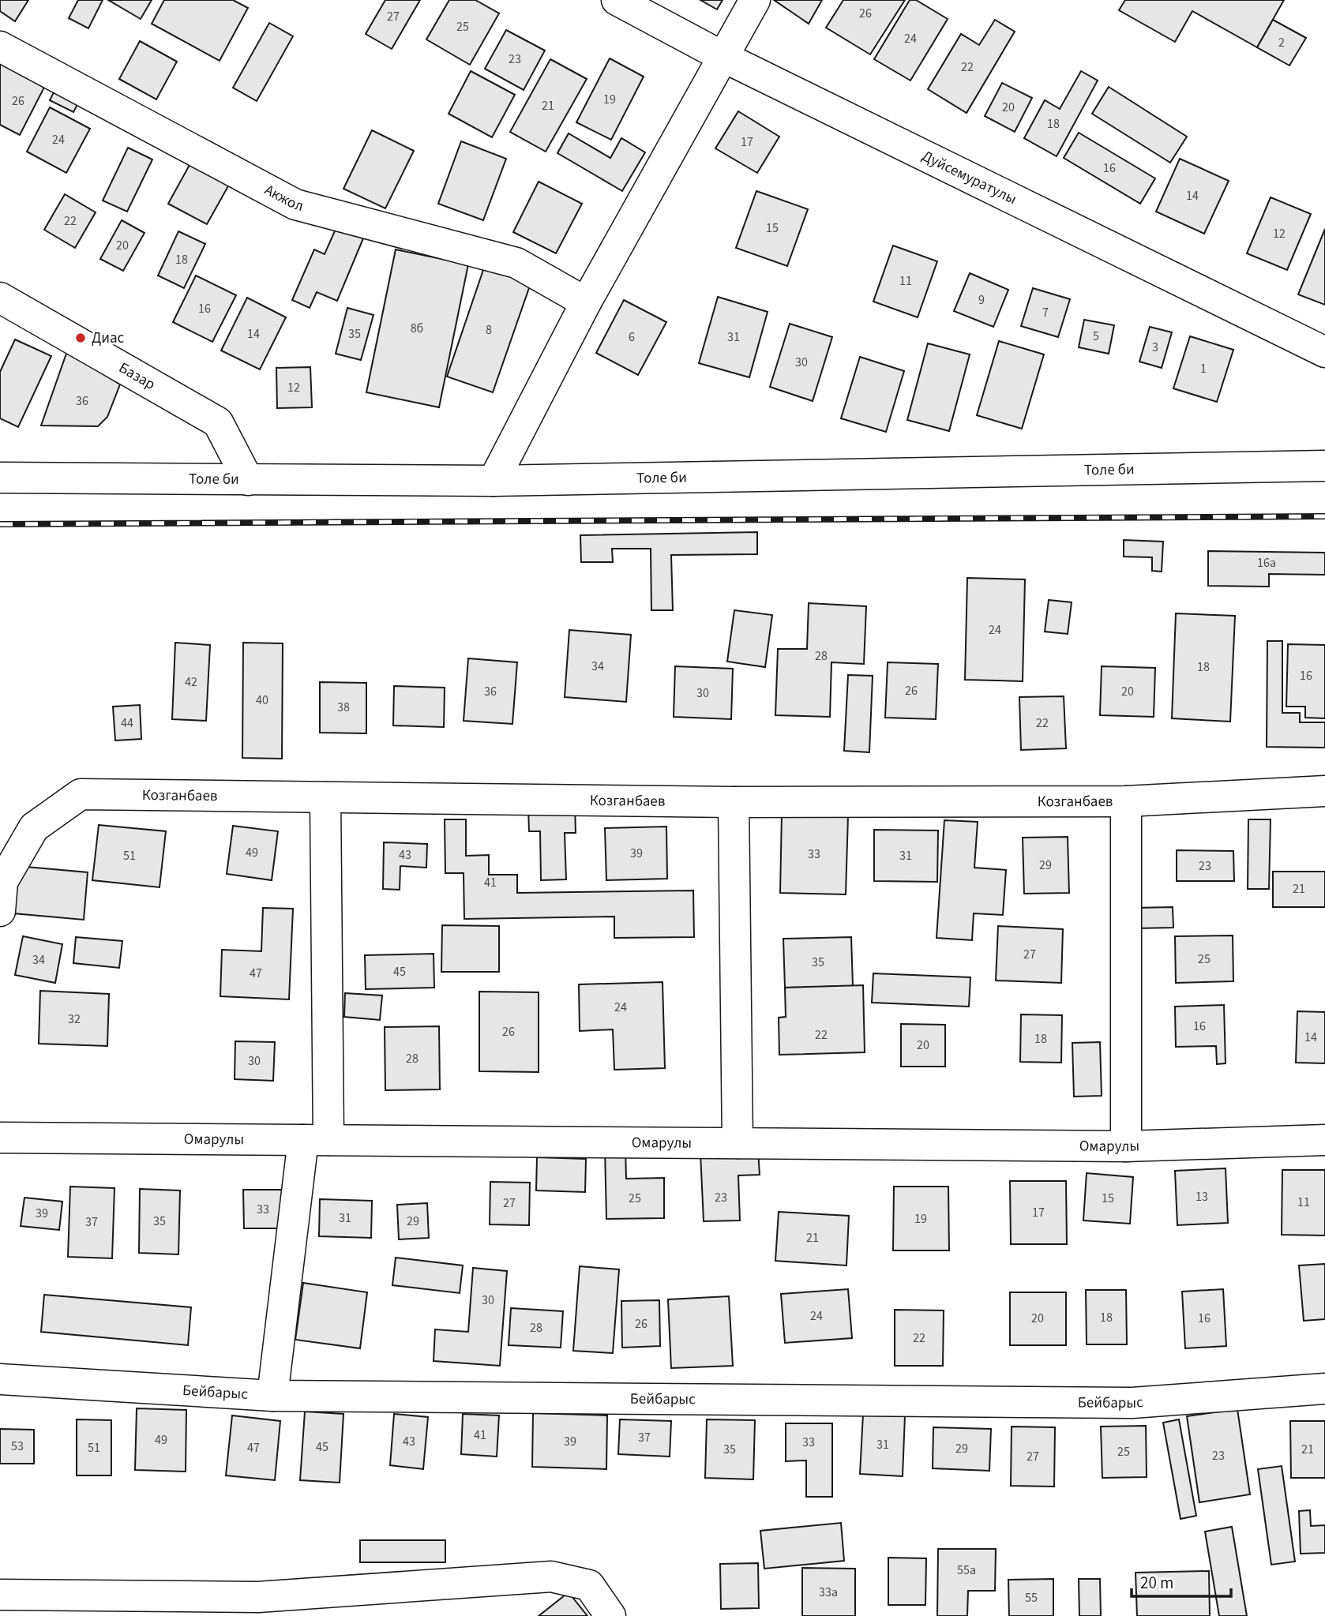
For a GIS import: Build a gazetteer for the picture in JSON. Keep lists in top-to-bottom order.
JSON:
{
  "streets": {
    "street": [
      "Дуйсемуратулы",
      "Акжол",
      "Базар",
      "Толе би",
      "Козганбаев",
      "Омарулы",
      "Бейбарыс"
    ]
  },
  "crossings": [
    ["Базар", "Толе би"]
  ],
  "places": ["Диас"],
  "house_numbers": [
    "26",
    "27",
    "25",
    "24",
    "2",
    "23",
    "22",
    "19",
    "26",
    "21",
    "20",
    "18",
    "24",
    "17",
    "16",
    "14",
    "22",
    "15",
    "12",
    "20",
    "18",
    "11",
    "9",
    "16",
    "7",
    "8б",
    "8",
    "14",
    "35",
    "5",
    "6",
    "31",
    "3",
    "30",
    "1",
    "12",
    "36",
    "16а",
    "24",
    "28",
    "34",
    "18",
    "16",
    "42",
    "26",
    "36",
    "20",
    "30",
    "40",
    "38",
    "44",
    "22",
    "49",
    "39",
    "33",
    "43",
    "51",
    "31",
    "29",
    "23",
    "41",
    "21",
    "27",
    "25",
    "34",
    "35",
    "45",
    "47",
    "24",
    "32",
    "16",
    "26",
    "22",
    "14",
    "18",
    "20",
    "28",
    "30",
    "13",
    "23",
    "25",
    "15",
    "11",
    "27",
    "33",
    "17",
    "39",
    "31",
    "19",
    "35",
    "29",
    "37",
    "21",
    "30",
    "24",
    "18",
    "20",
    "16",
    "26",
    "28",
    "22",
    "41",
    "37",
    "49",
    "43",
    "39",
    "33",
    "31",
    "53",
    "45",
    "51",
    "47",
    "29",
    "35",
    "21",
    "25",
    "23",
    "27",
    "55а",
    "33а",
    "55"
  ],
  "scale_bar": "20 m"
}
